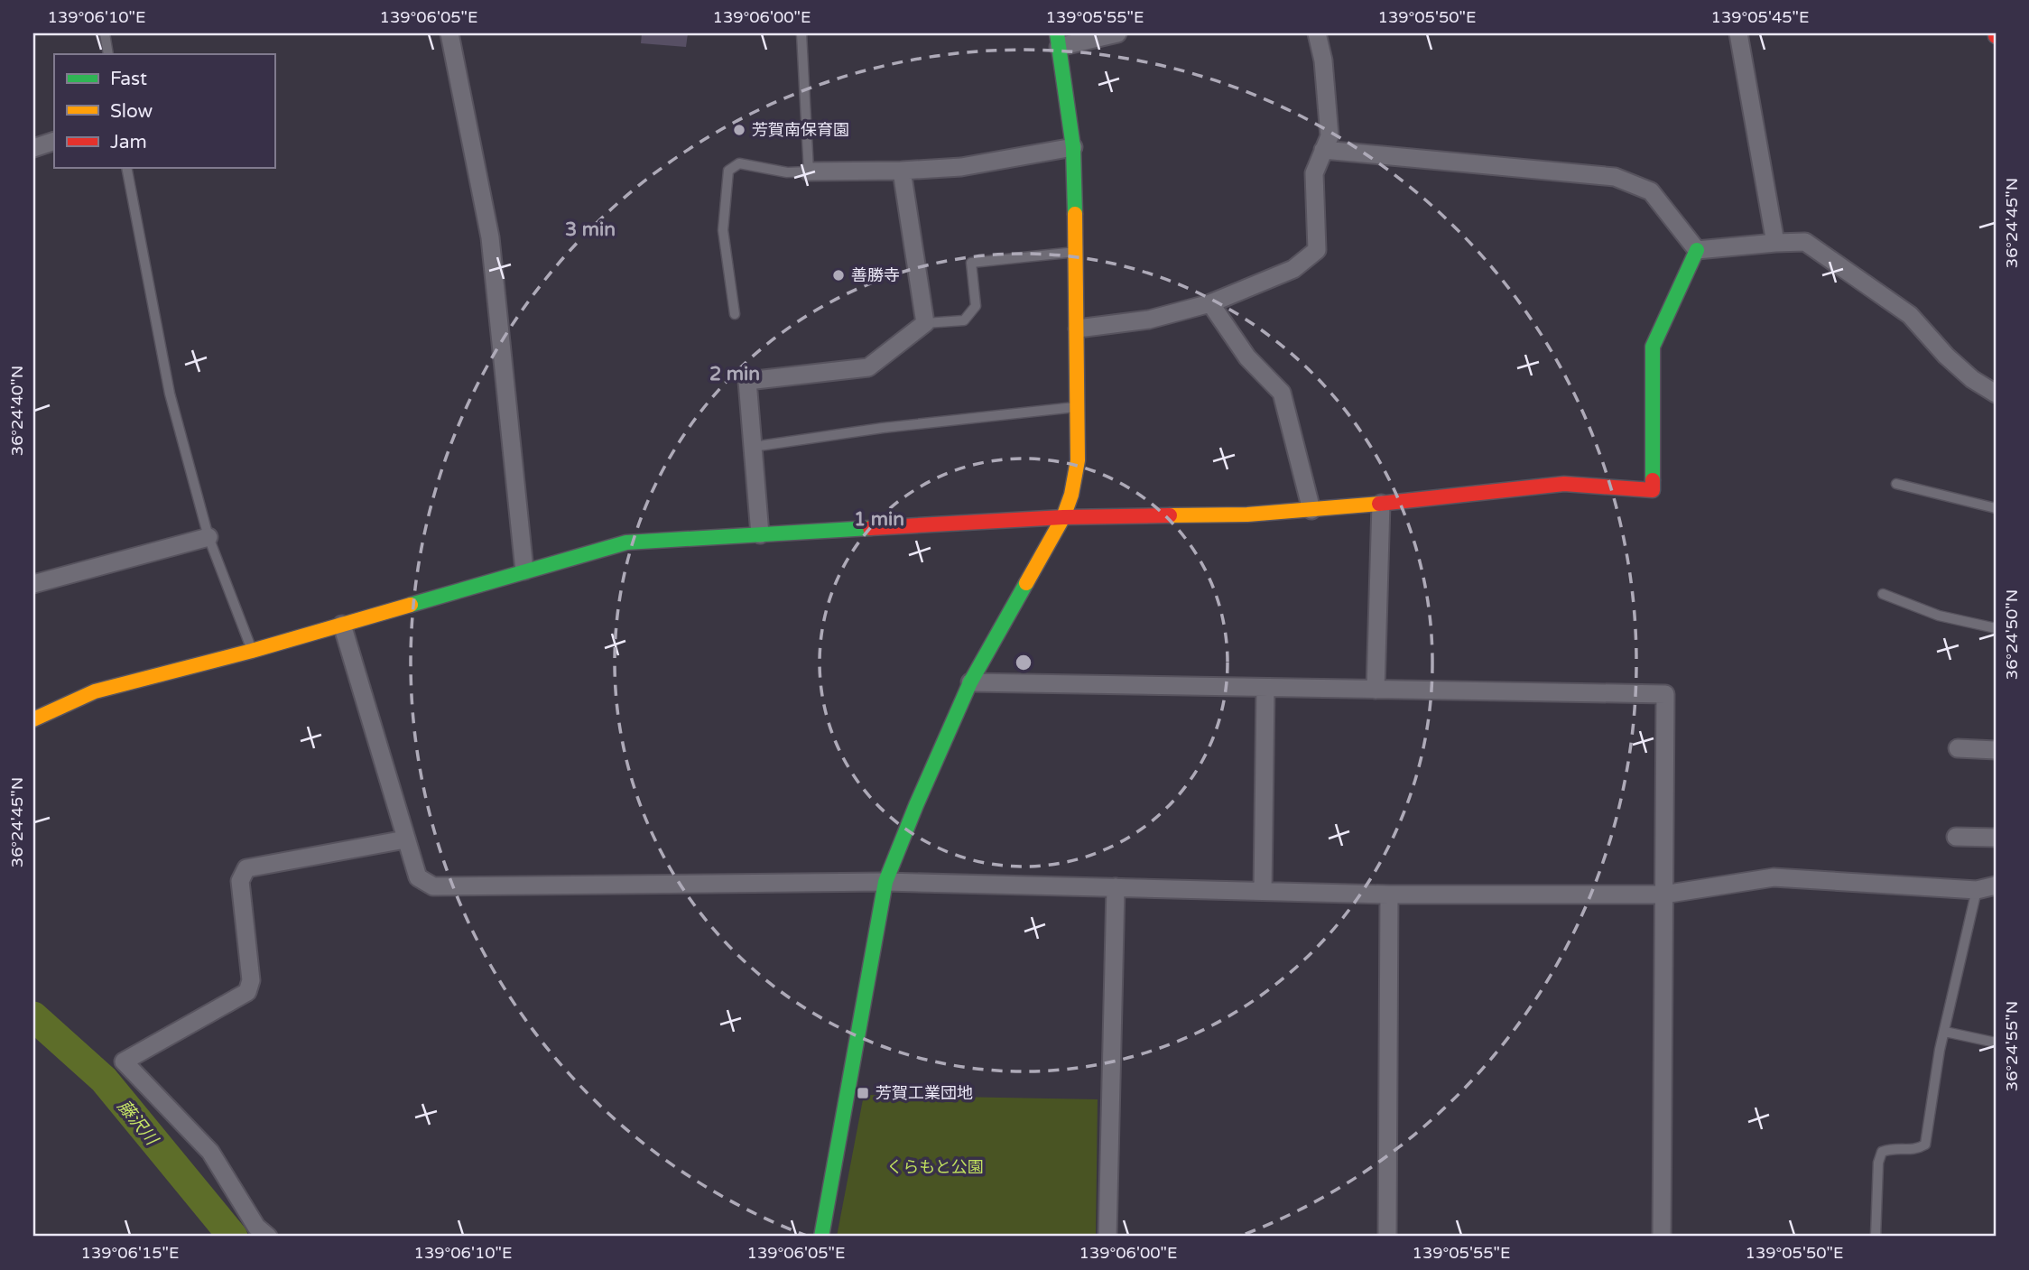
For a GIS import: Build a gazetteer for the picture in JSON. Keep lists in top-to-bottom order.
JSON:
{
  "water": ["藤沢川"],
  "parks": ["くらもと公園"],
  "places": {
    "other": ["芳賀南保育園", "善勝寺"],
    "transit": ["芳賀工業団地"]
  },
  "legend": ["Fast", "Slow", "Jam"],
  "coordinates": [
    "139°06'10\"E",
    "139°06'05\"E",
    "139°06'00\"E",
    "139°05'55\"E",
    "139°05'50\"E",
    "139°05'45\"E",
    "36°24'45\"N",
    "36°24'40\"N",
    "36°24'50\"N",
    "36°24'55\"N",
    "139°06'15\"E"
  ],
  "rings": ["3 min", "2 min", "1 min"]
}
